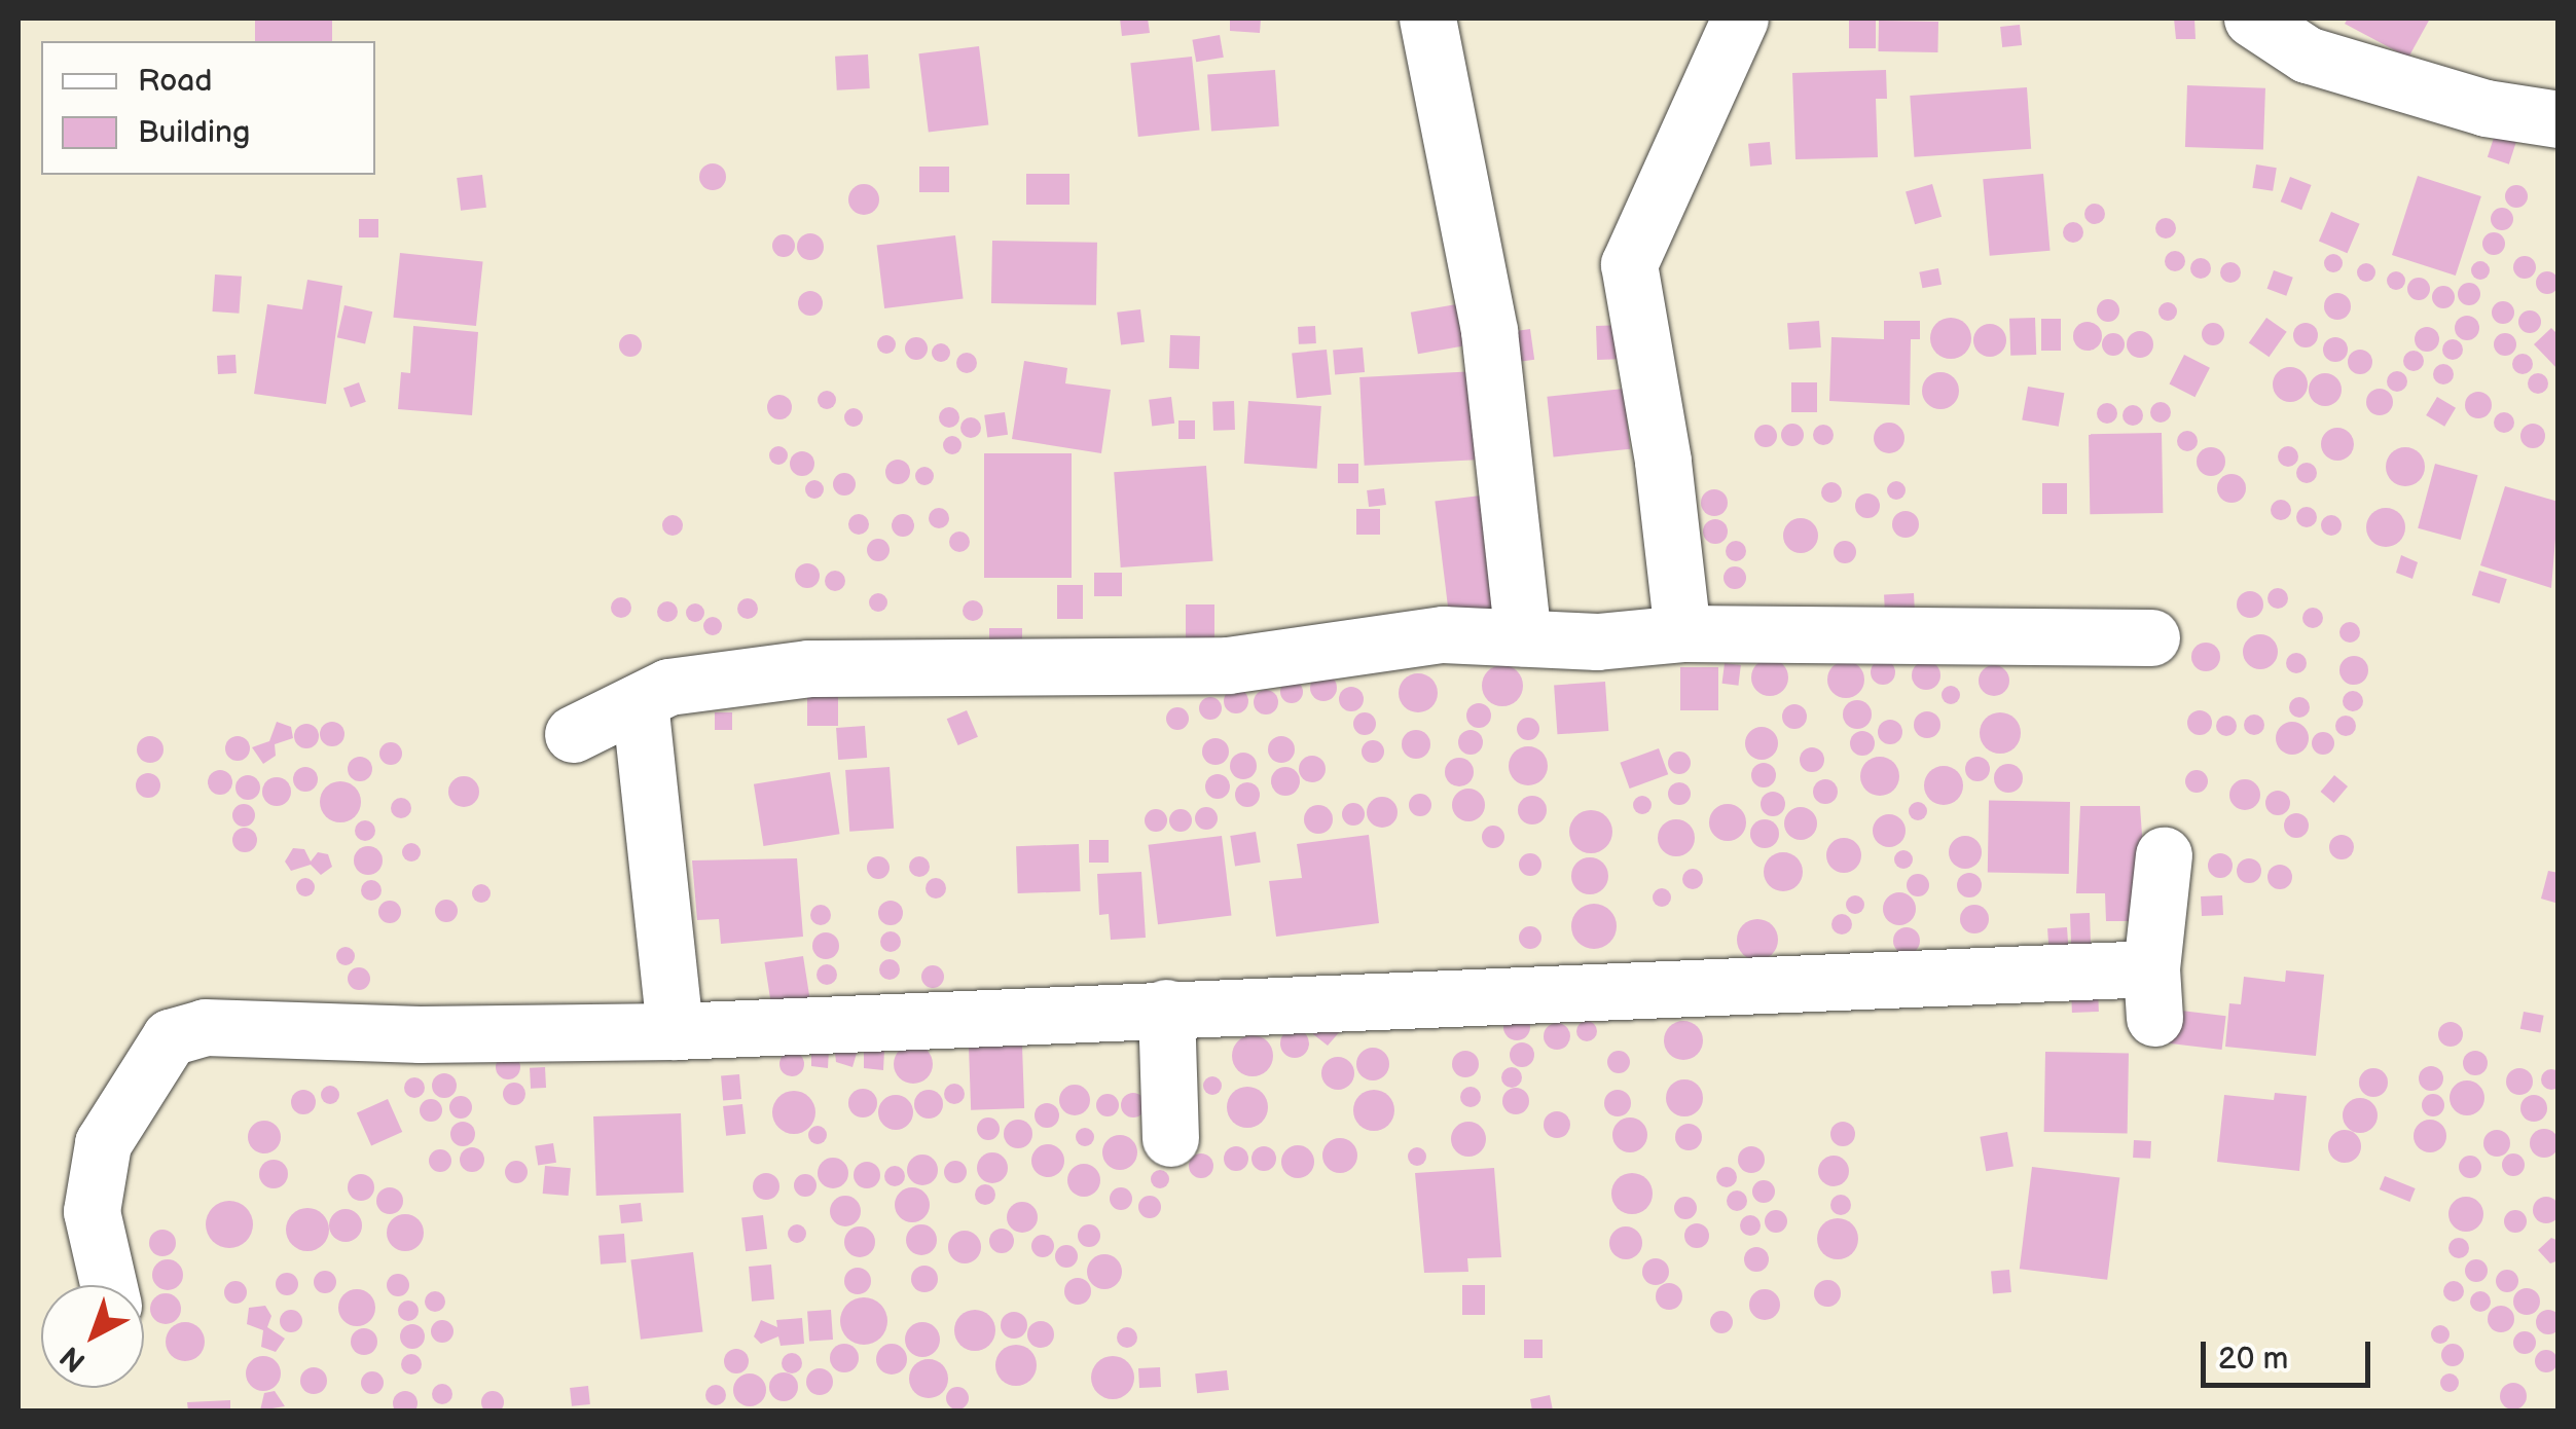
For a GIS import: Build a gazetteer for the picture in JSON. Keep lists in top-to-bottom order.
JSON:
{
  "legend": ["Road", "Building"],
  "scale_bar": "20 m",
  "north": "bottom left"
}
